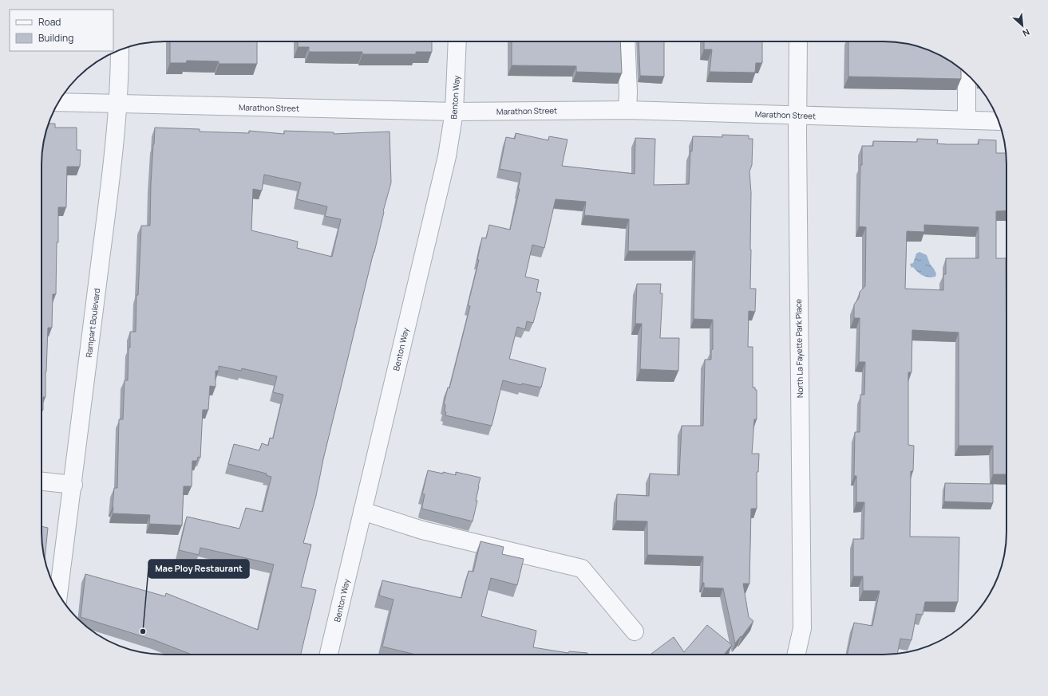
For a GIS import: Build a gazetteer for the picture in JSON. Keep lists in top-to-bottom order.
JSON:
{
  "streets": {
    "street": [
      "Benton Way",
      "Marathon Street",
      "Rampart Boulevard",
      "North La Fayette Park Place"
    ]
  },
  "crossings": [
    ["Benton Way", "Marathon Street"],
    ["Marathon Street", "Rampart Boulevard"],
    ["Marathon Street", "North La Fayette Park Place"]
  ],
  "places": ["Mae Ploy Restaurant"],
  "legend": ["Road", "Building"],
  "north": "bottom right"
}
